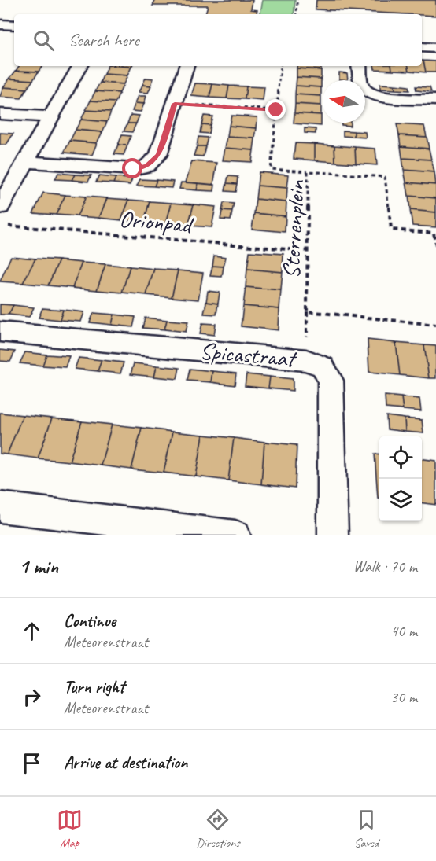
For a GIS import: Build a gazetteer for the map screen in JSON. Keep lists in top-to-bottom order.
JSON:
{
  "streets": {
    "street": ["Spicastraat"],
    "path": ["Orionpad", "Sterrenplein"]
  },
  "crossings": [
    ["Orionpad", "Sterrenplein"]
  ],
  "north": "left",
  "page": {
    "search": "Search here",
    "heading": ["1 min", "Walk · 70 m"],
    "list": [
      ["Continue", "Meteorenstraat", "40 m"],
      ["Turn right", "Meteorenstraat", "30 m"],
      "Arrive at destination"
    ],
    "nav": ["Map", "Directions", "Saved"]
  }
}
